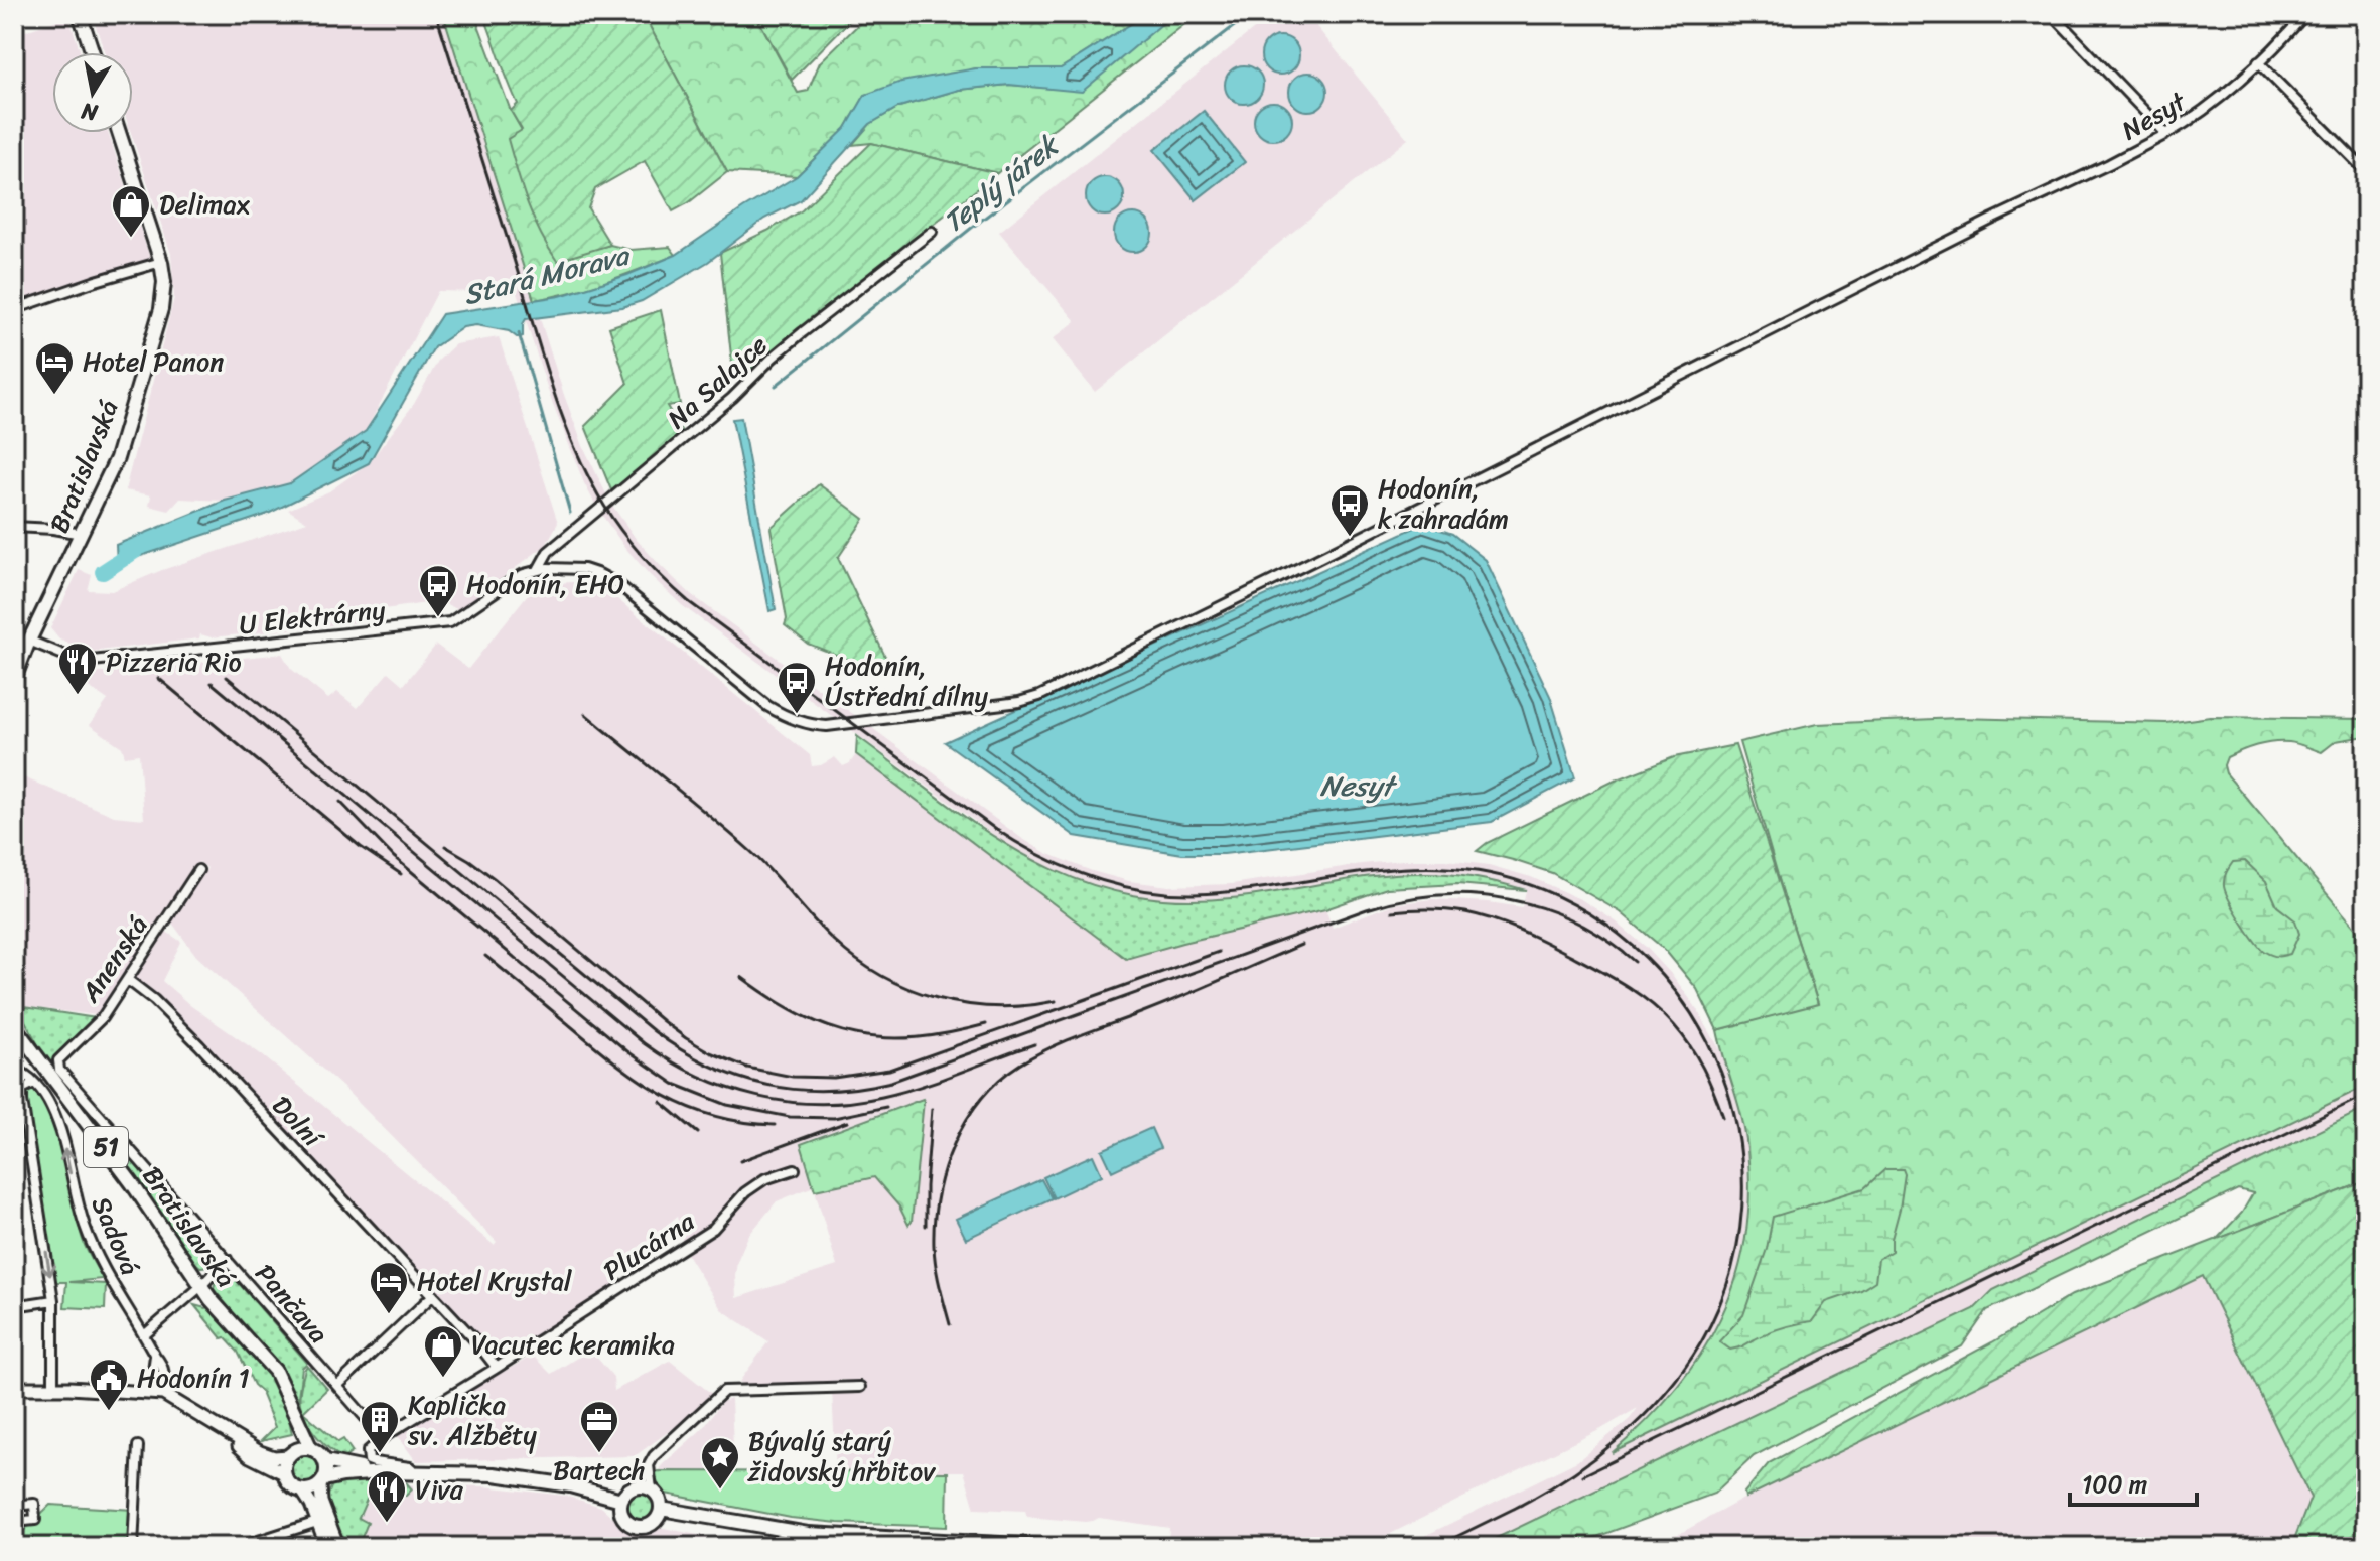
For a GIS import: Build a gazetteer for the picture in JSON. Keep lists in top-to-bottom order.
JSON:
{
  "streets": {
    "main road": ["Bratislavská", "51"],
    "street": [
      "Nesyt",
      "Na Salajce",
      "U Elektrárny",
      "Anenská",
      "Dolní",
      "Sadová",
      "Plucárna",
      "Pančava"
    ]
  },
  "crossings": [
    ["Nesyt", "U Elektrárny"],
    ["Na Salajce", "U Elektrárny"],
    ["Bratislavská", "U Elektrárny"],
    ["Bratislavská", "51"],
    ["Anenská", "Dolní"],
    ["Anenská", "Pančava"],
    ["Plucárna", "Pančava"]
  ],
  "water": ["Teplý járek", "Stará Morava", "Nesyt"],
  "places": {
    "shop": ["Delimax", "Vacutec keramika"],
    "hotel": ["Hotel Panon", "Hotel Krystal"],
    "bus stop": ["Hodonín, k zahradám", "Hodonín, EHO", "Hodonín, Ústřední dílny"],
    "restaurant": ["Pizzeria Rio", "Viva"],
    "public building": ["Hodonín 1"],
    "building": ["Kaplička sv. Alžběty"],
    "office": ["Bartech"],
    "place": ["Bývalý starý židovský hřbitov"]
  },
  "scale_bar": "100 m",
  "north": "bottom"
}
